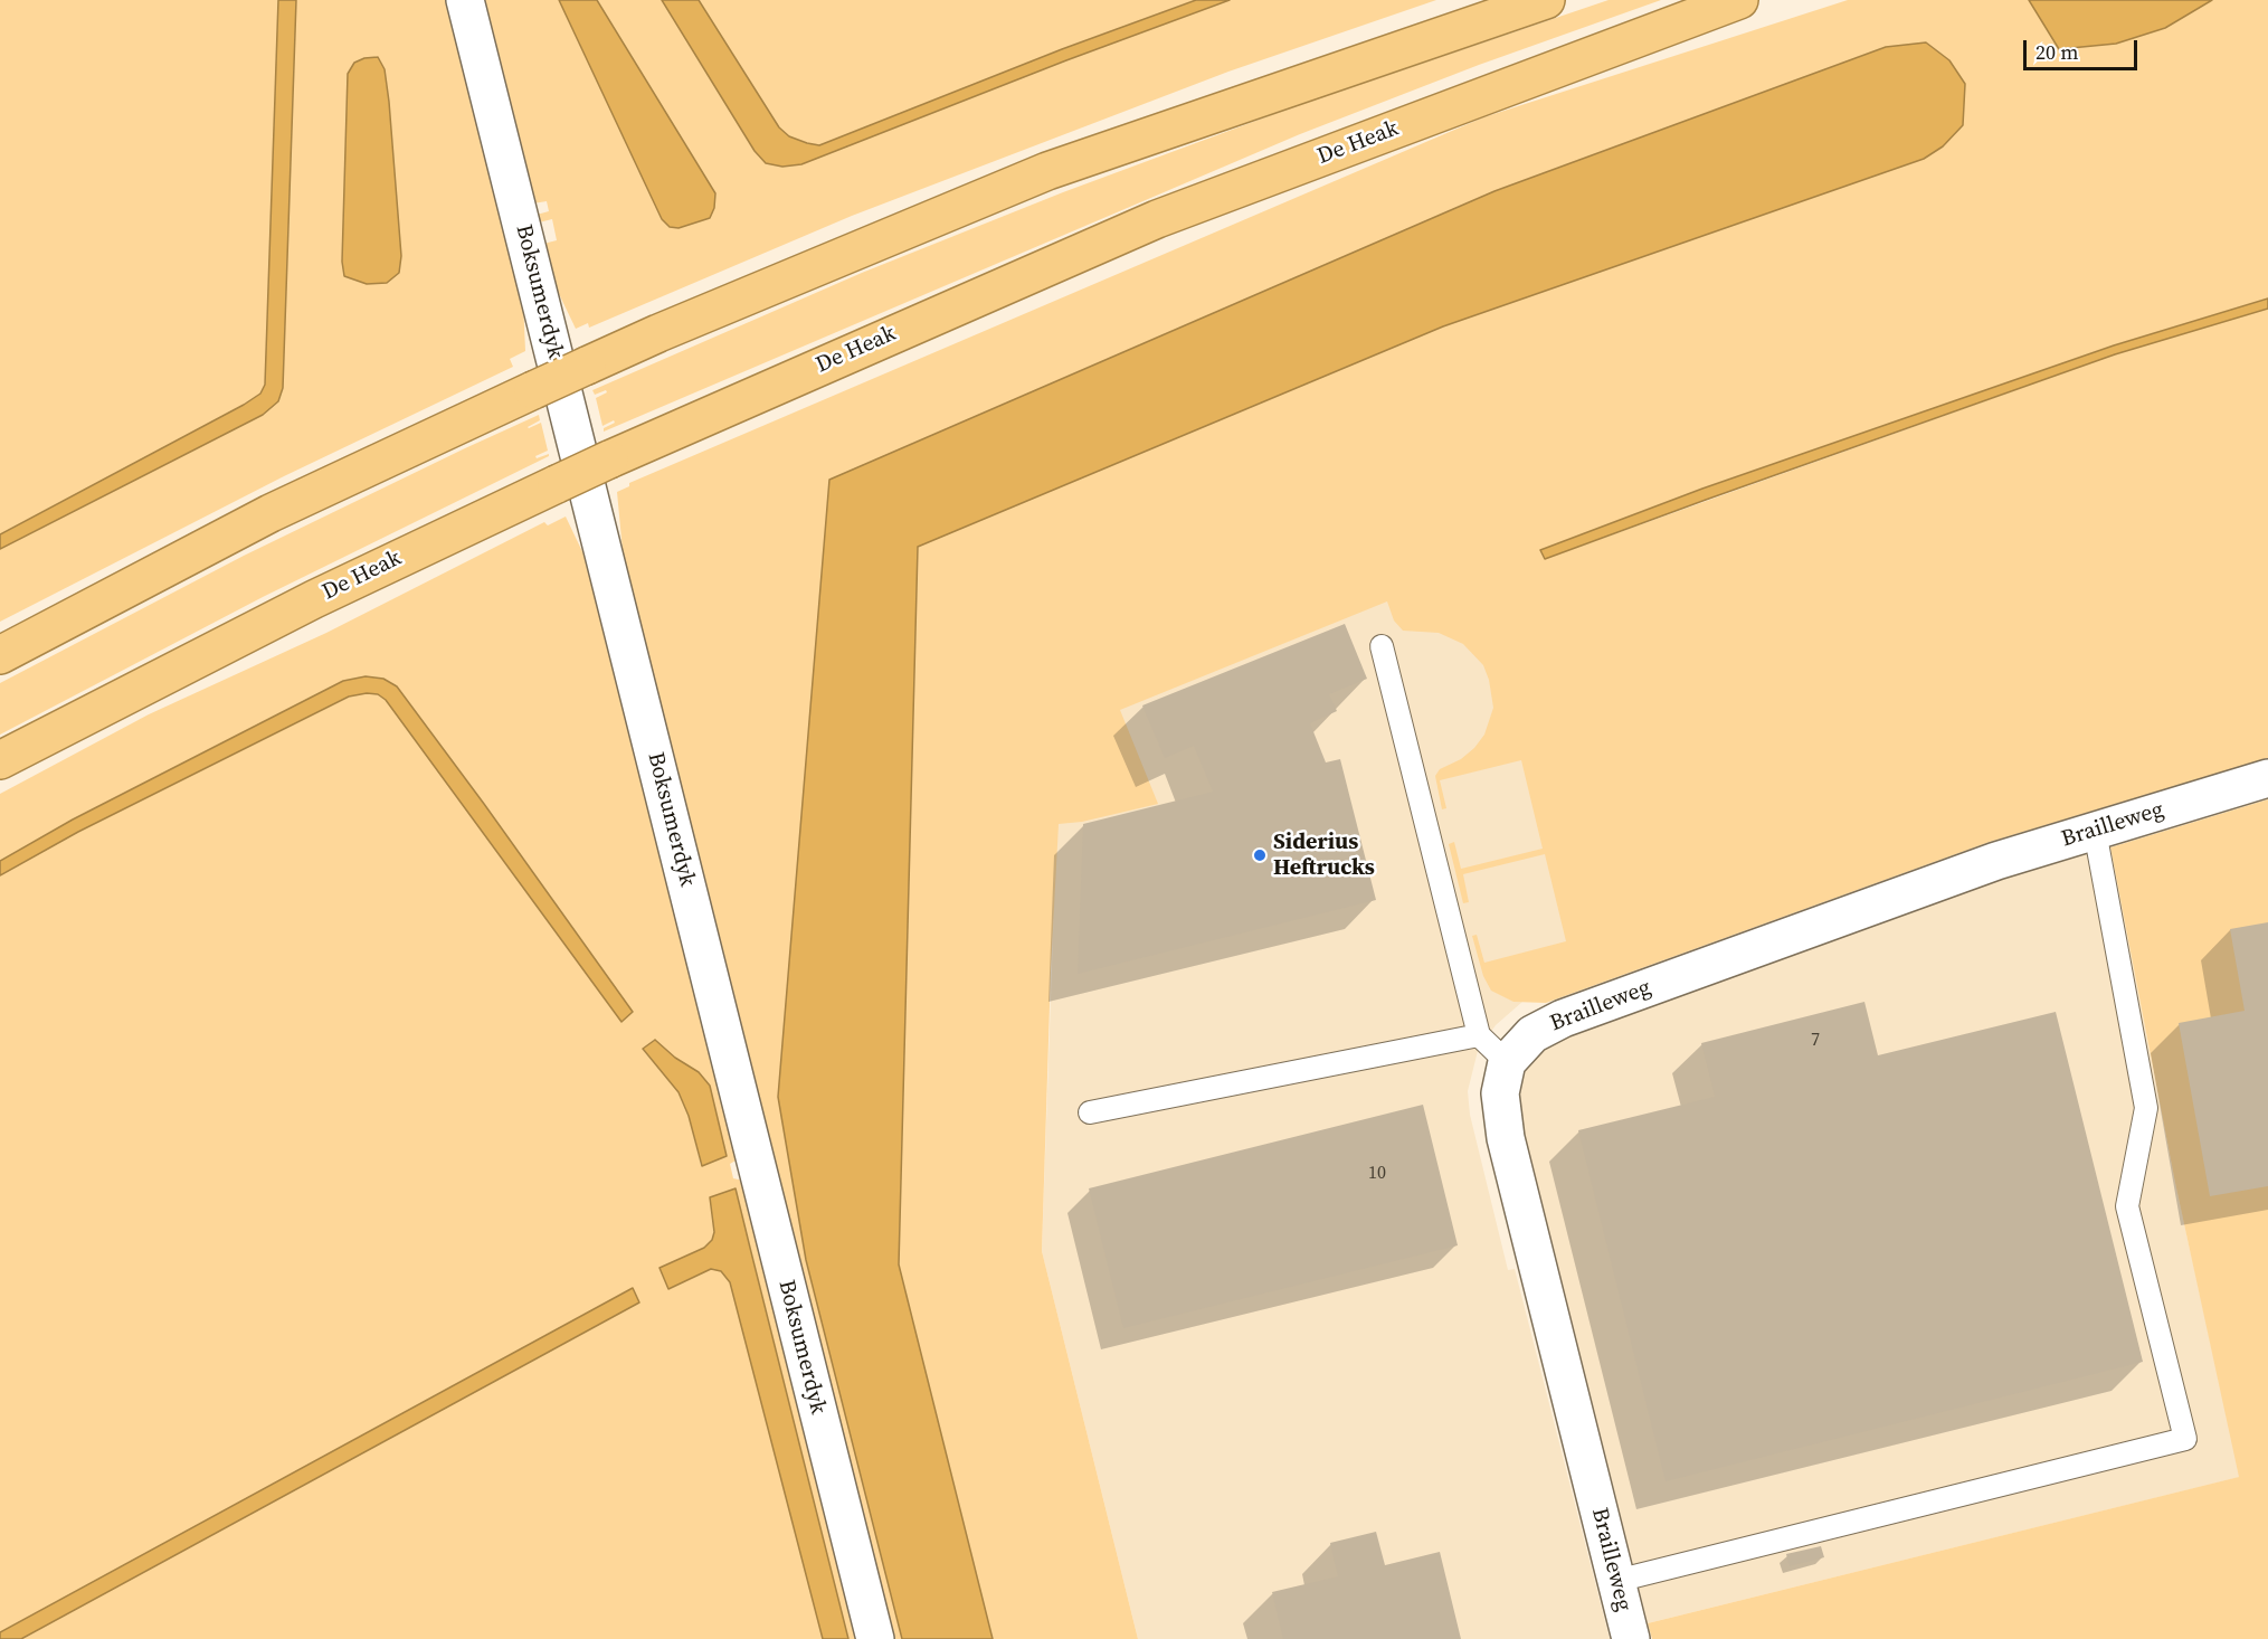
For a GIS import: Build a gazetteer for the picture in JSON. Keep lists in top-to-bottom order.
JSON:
{
  "streets": {
    "highway": ["De Heak"],
    "street": ["Boksumerdyk", "Brailleweg"]
  },
  "places": ["Siderius Heftrucks"],
  "house_numbers": ["7", "10"],
  "scale_bar": "20 m"
}
